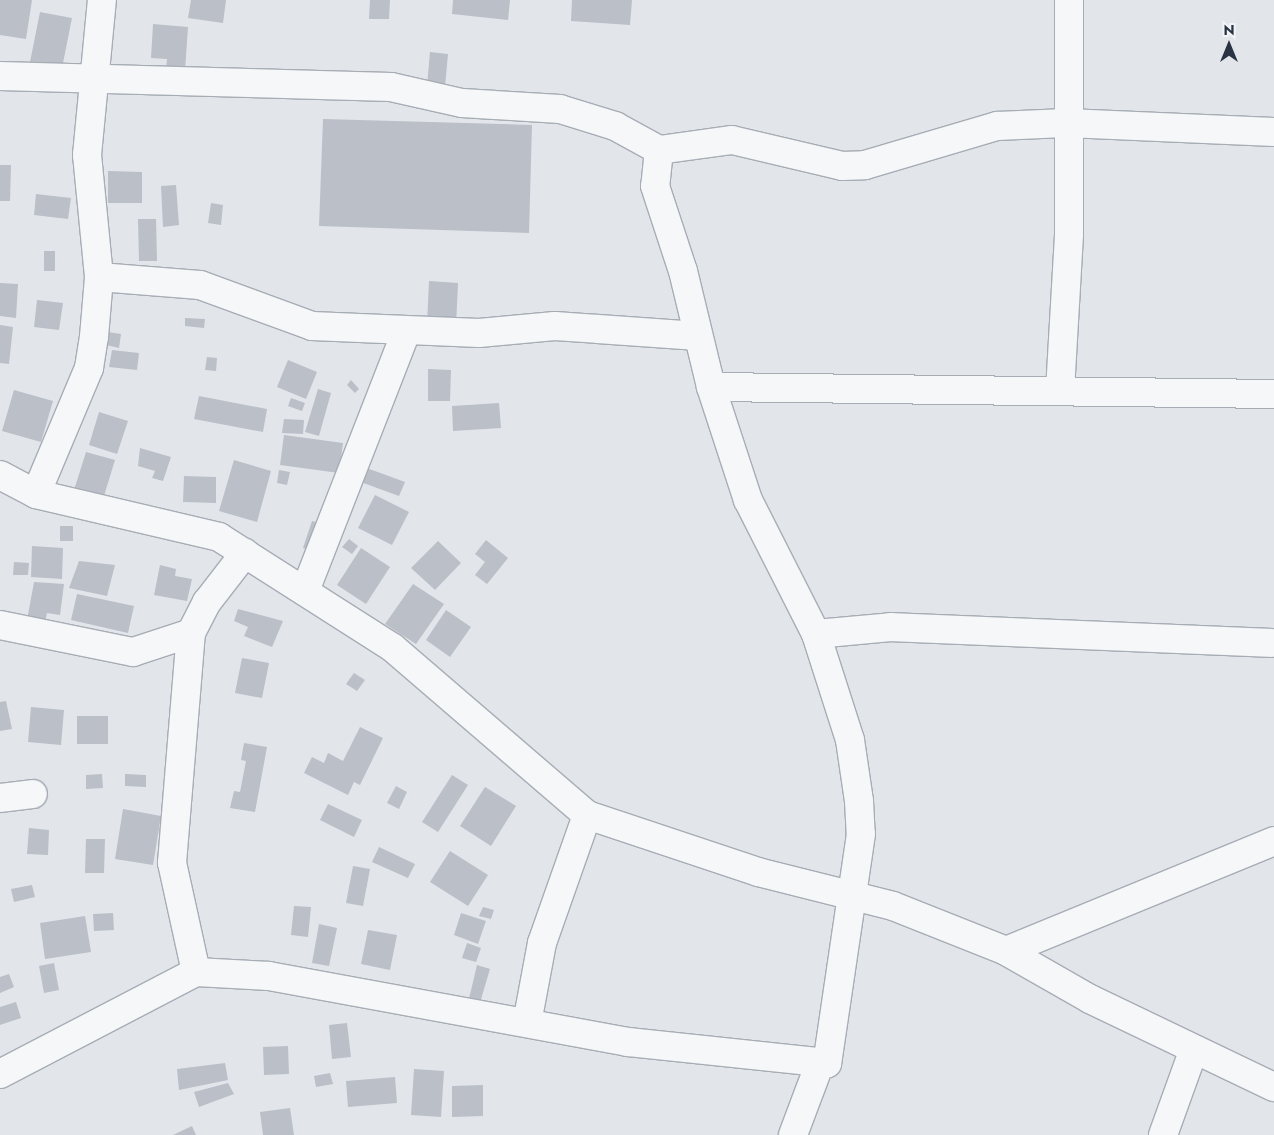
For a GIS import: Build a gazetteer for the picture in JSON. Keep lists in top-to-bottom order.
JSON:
{
  "north": "top"
}
